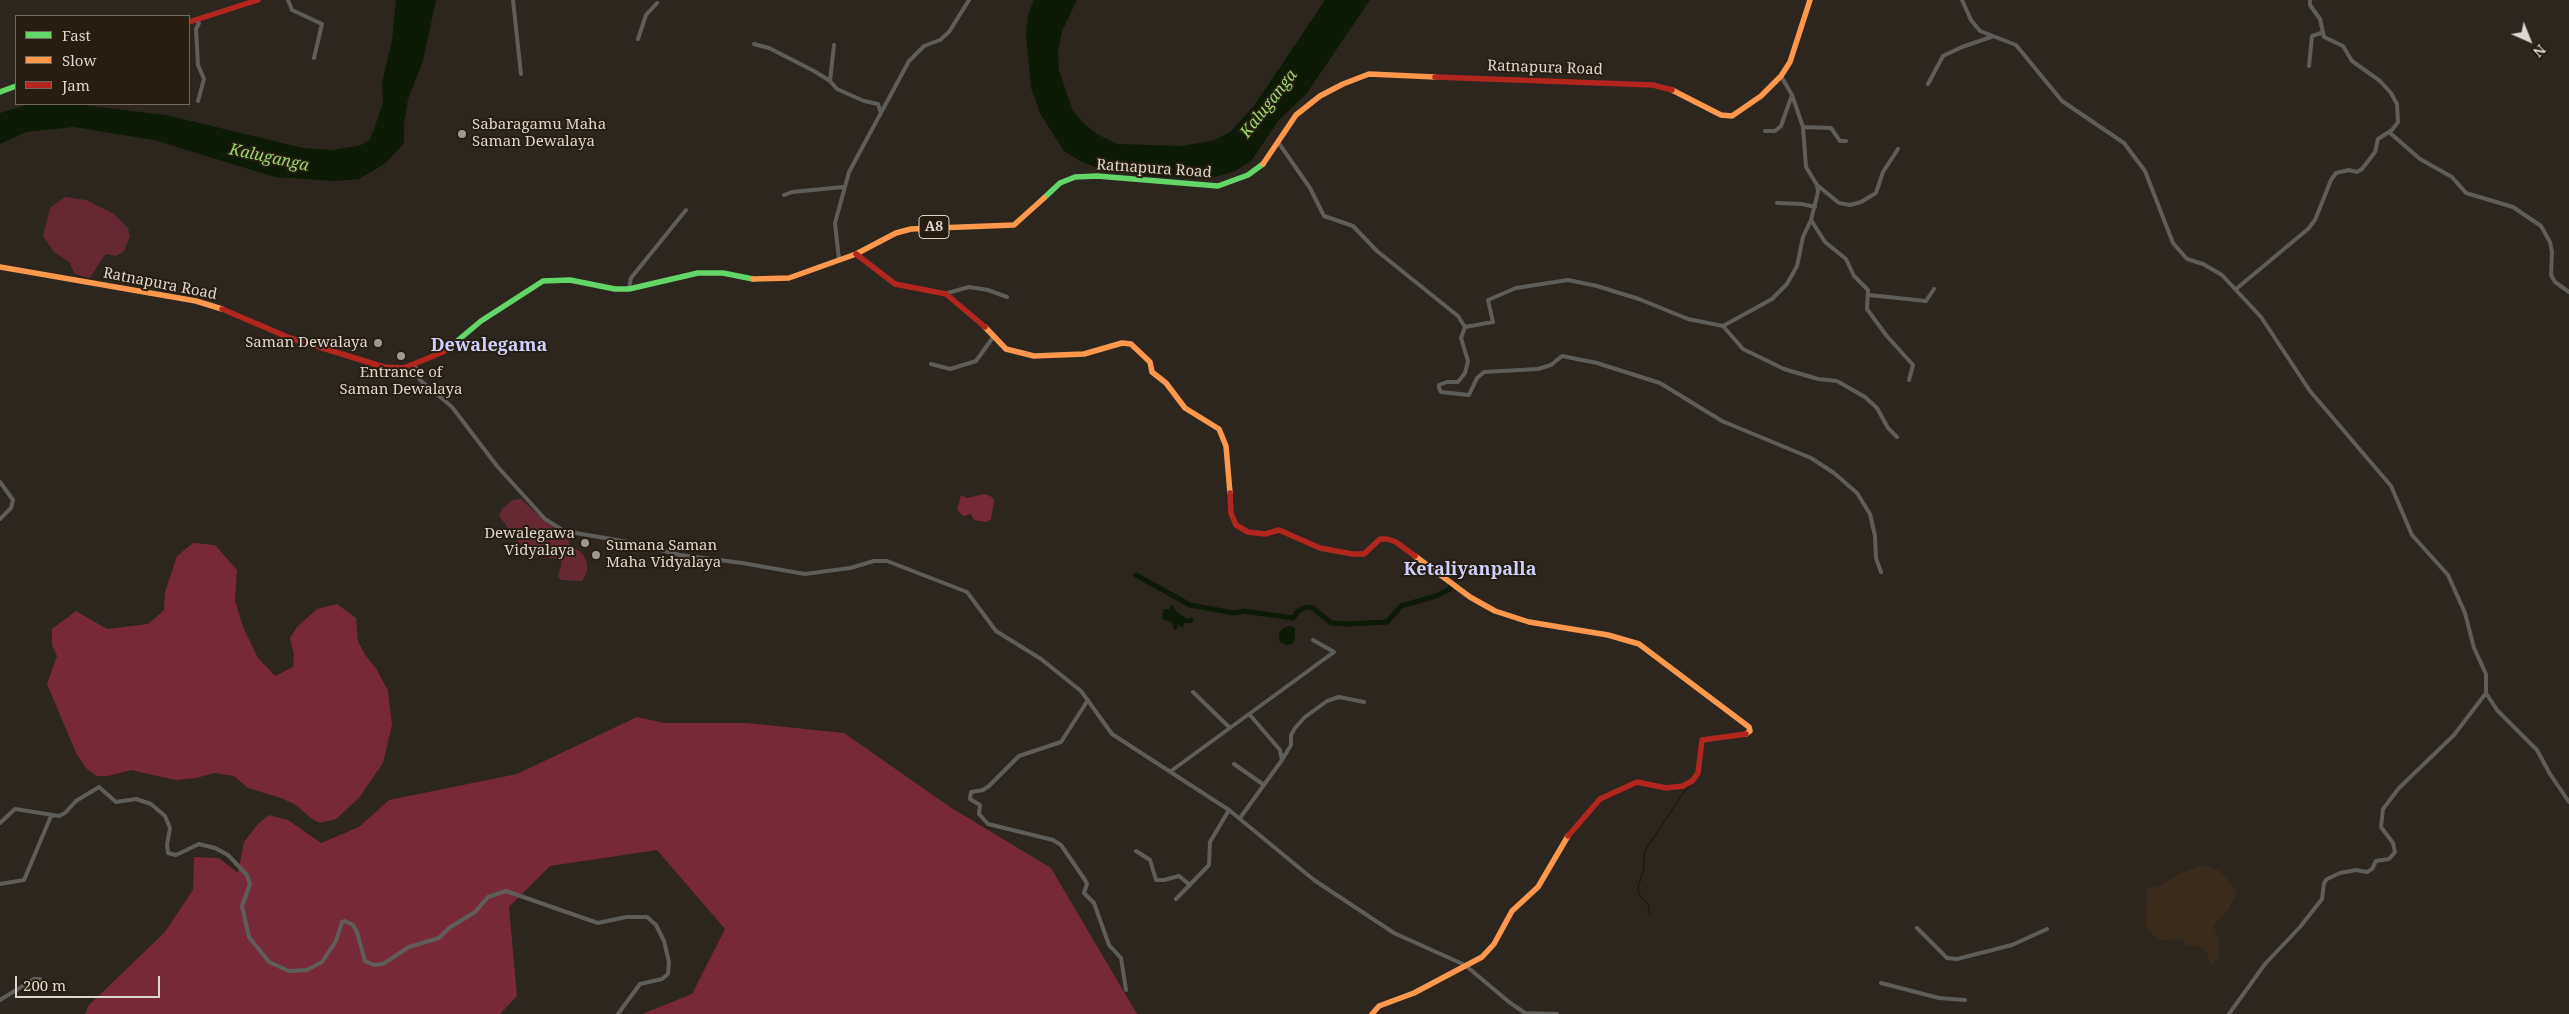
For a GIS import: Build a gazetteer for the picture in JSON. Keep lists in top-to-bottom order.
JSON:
{
  "streets": {
    "main road": ["Ratnapura Road", "A8"]
  },
  "districts": ["Dewalegama", "Ketaliyanpalla"],
  "water": ["Kaluganga"],
  "places": [
    "Sabaragamu Maha Saman Dewalaya",
    "Saman Dewalaya",
    "Entrance of Saman Dewalaya",
    "Dewalegawa Vidyalaya",
    "Sumana Saman Maha Vidyalaya"
  ],
  "legend": ["Fast", "Slow", "Jam"],
  "scale_bar": "200 m",
  "north": "bottom right"
}
